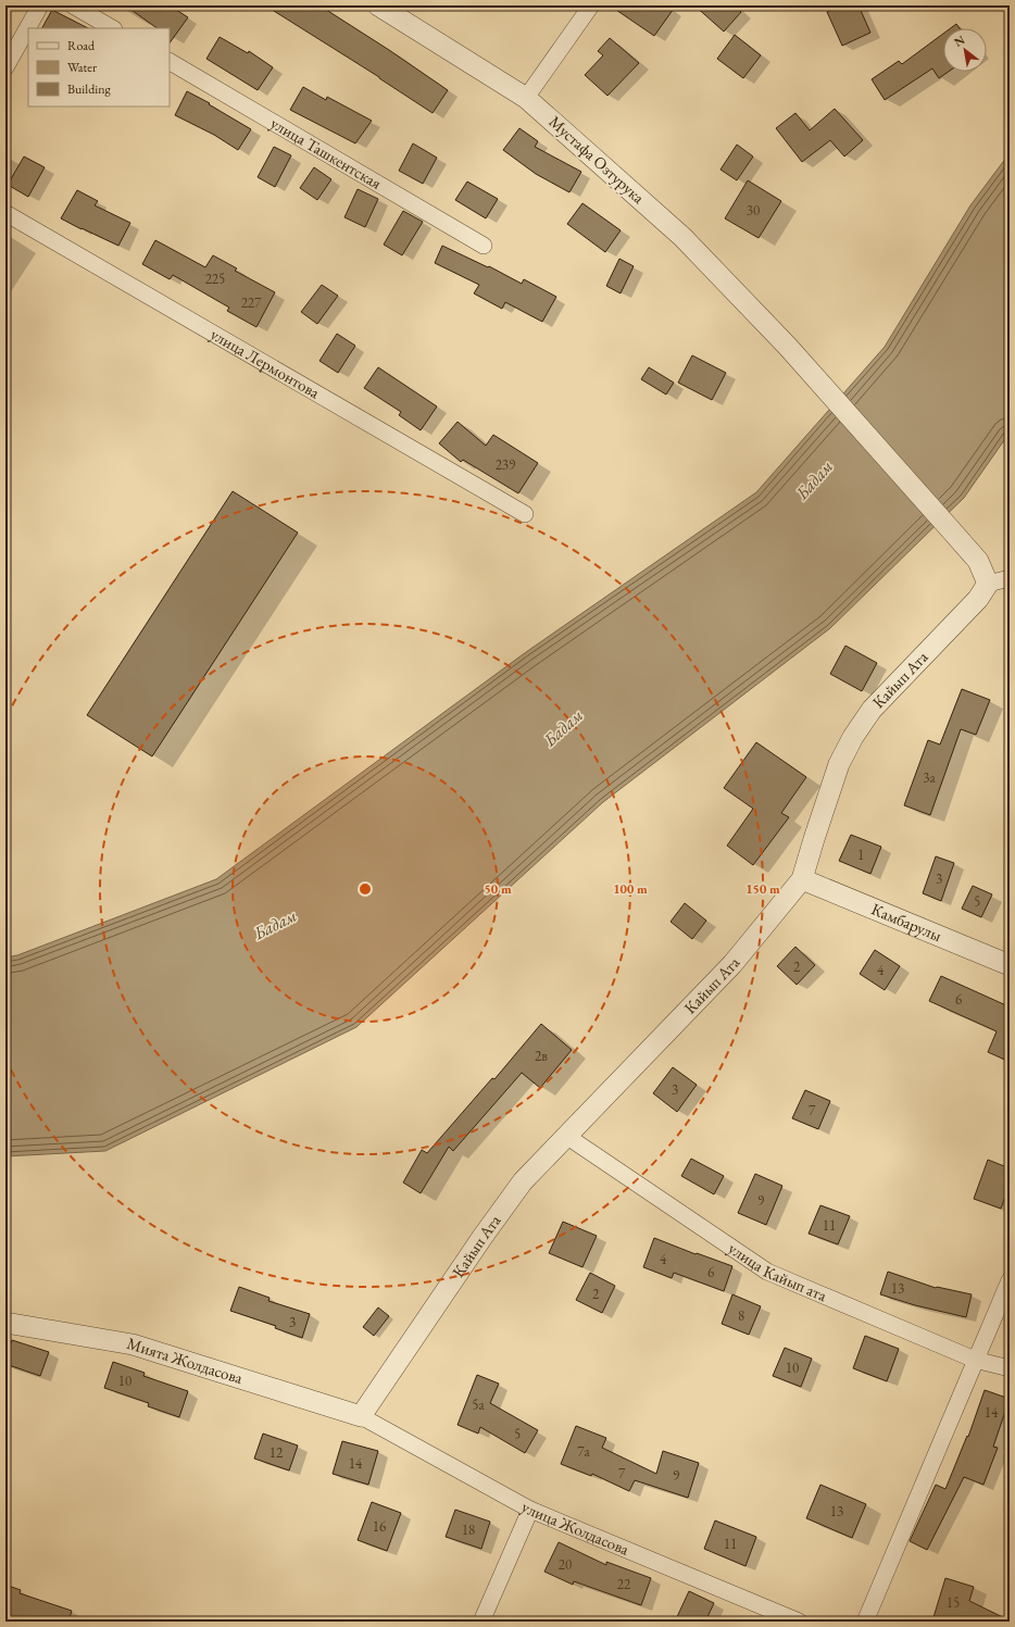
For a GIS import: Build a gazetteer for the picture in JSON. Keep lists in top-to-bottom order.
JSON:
{
  "streets": {
    "street": [
      "улица Ташкентская",
      "Мустафа Озтурука",
      "улица Лермонтова",
      "Кайып Ата",
      "Камбарулы",
      "улица Кайып ата",
      "Мията Жолдасова",
      "улица Жолдасова"
    ]
  },
  "crossings": [
    ["Мустафа Озтурука", "Кайып Ата"],
    ["Кайып Ата", "Камбарулы"],
    ["Кайып Ата", "улица Кайып ата"],
    ["Кайып Ата", "Мията Жолдасова"],
    ["Кайып Ата", "улица Жолдасова"],
    ["Мията Жолдасова", "улица Жолдасова"]
  ],
  "water": ["Бадам"],
  "house_numbers": [
    "30",
    "225",
    "227",
    "239",
    "3а",
    "1",
    "3",
    "5",
    "2",
    "4",
    "6",
    "2в",
    "3",
    "7",
    "9",
    "11",
    "4",
    "6",
    "13",
    "2",
    "8",
    "3",
    "10",
    "10",
    "5а",
    "14",
    "5",
    "7а",
    "12",
    "14",
    "7",
    "9",
    "13",
    "16",
    "18",
    "11",
    "20",
    "22",
    "15"
  ],
  "legend": ["Road", "Water", "Building"],
  "north": "top left",
  "rings": ["50 m", "100 m", "150 m"]
}
